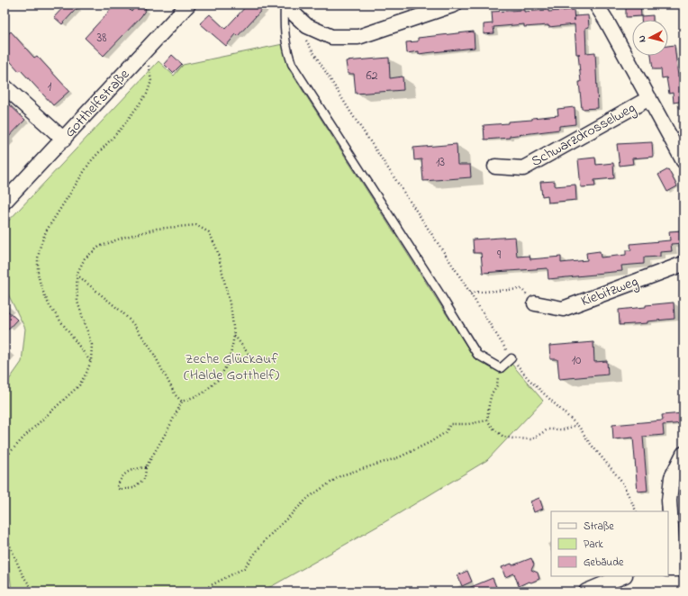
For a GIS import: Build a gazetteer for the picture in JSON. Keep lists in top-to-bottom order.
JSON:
{
  "streets": {
    "street": ["Gotthelfstraße", "Schwarzdrosselweg", "Kiebitzweg"]
  },
  "parks": ["Zeche Glückauf (Halde Gotthelf)"],
  "house_numbers": [
    "38",
    "62",
    "1",
    "13",
    "9",
    "10"
  ],
  "legend": ["Straße", "Park", "Gebäude"],
  "north": "left"
}
